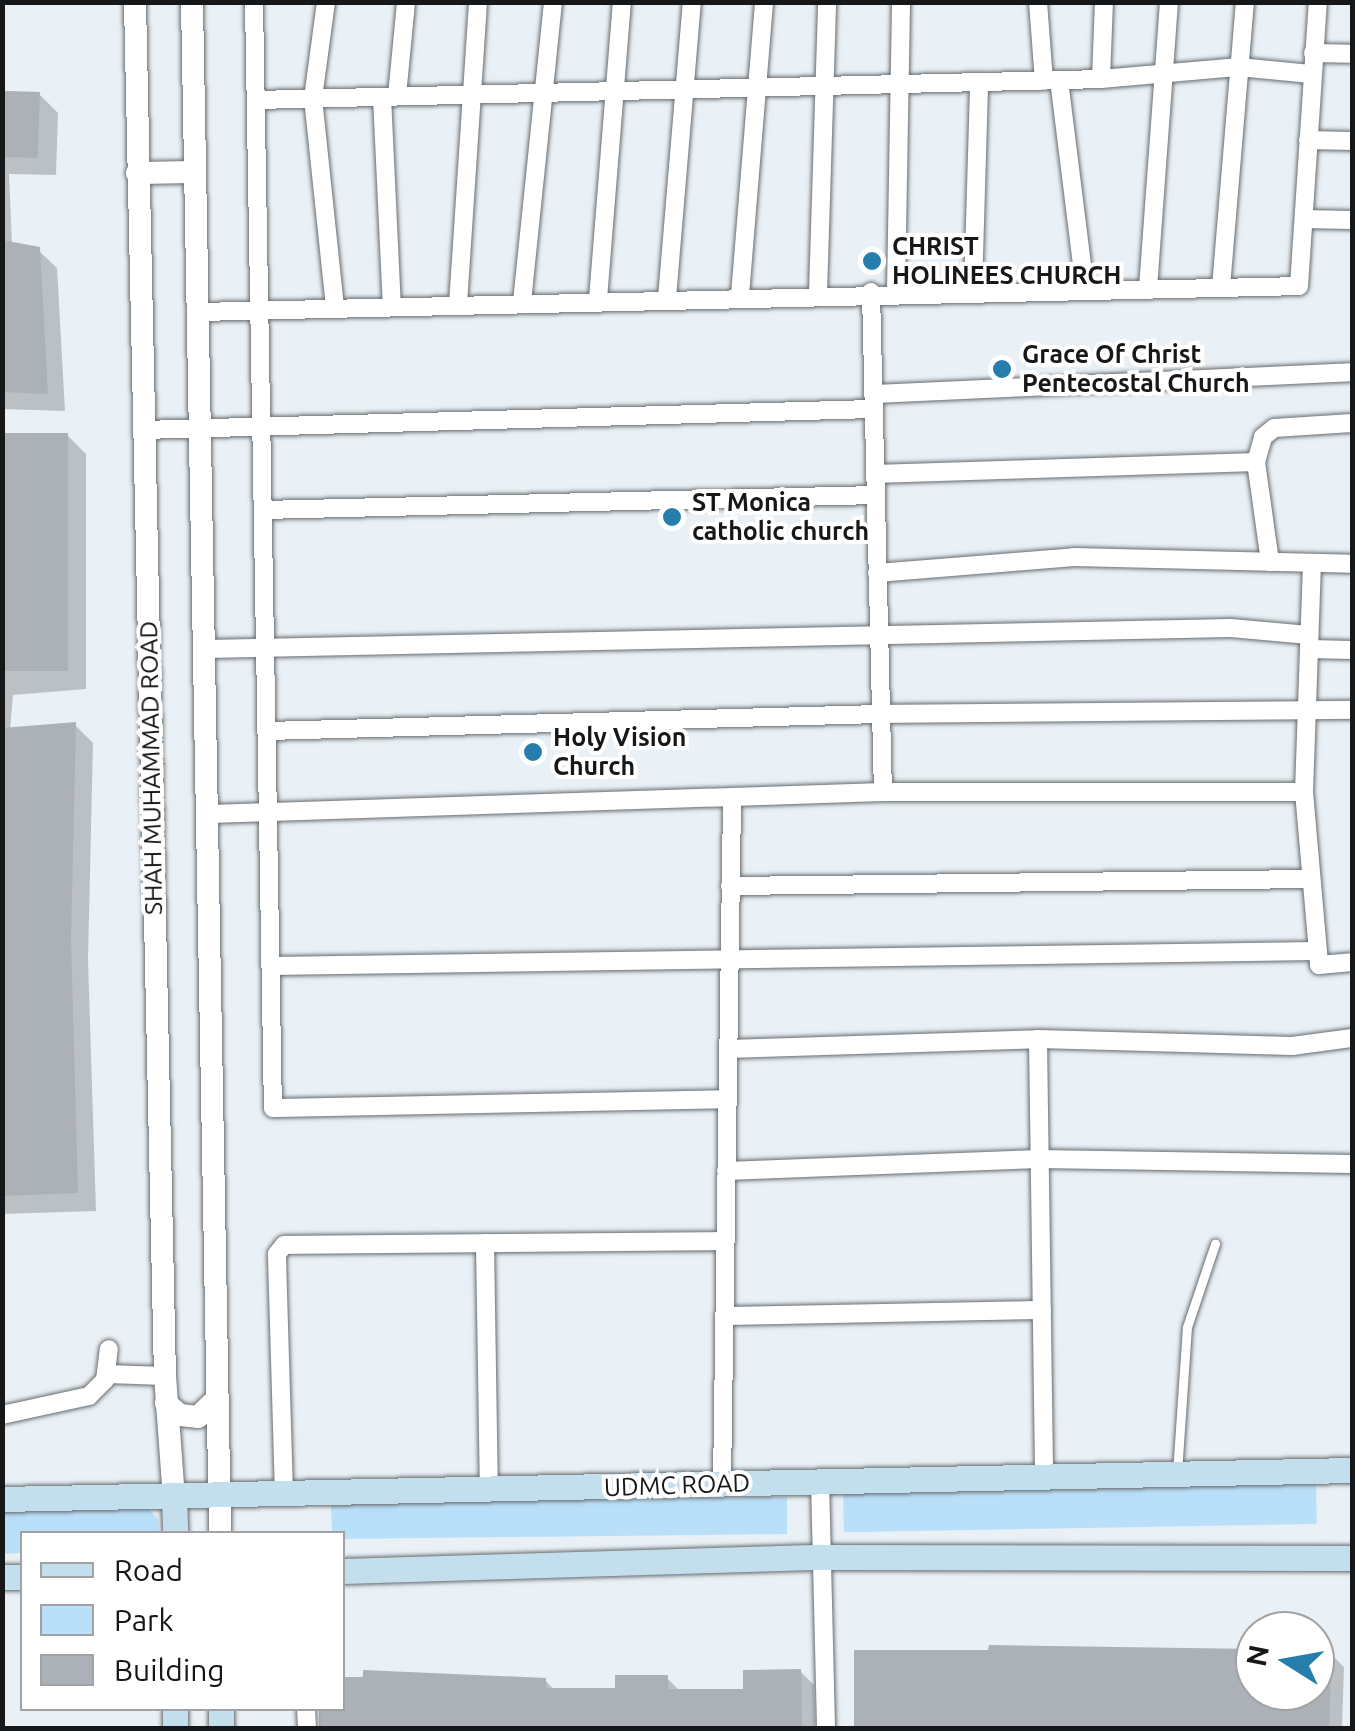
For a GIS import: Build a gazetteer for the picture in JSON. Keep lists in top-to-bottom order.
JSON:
{
  "streets": {
    "main road": ["SHAH MUHAMMAD ROAD", "UDMC ROAD"]
  },
  "crossings": [
    ["SHAH MUHAMMAD ROAD", "UDMC ROAD"]
  ],
  "places": [
    "CHRIST HOLINEES CHURCH",
    "Grace Of Christ Pentecostal Church",
    "ST Monica catholic church",
    "Holy Vision Church"
  ],
  "legend": ["Road", "Park", "Building"],
  "north": "left"
}
